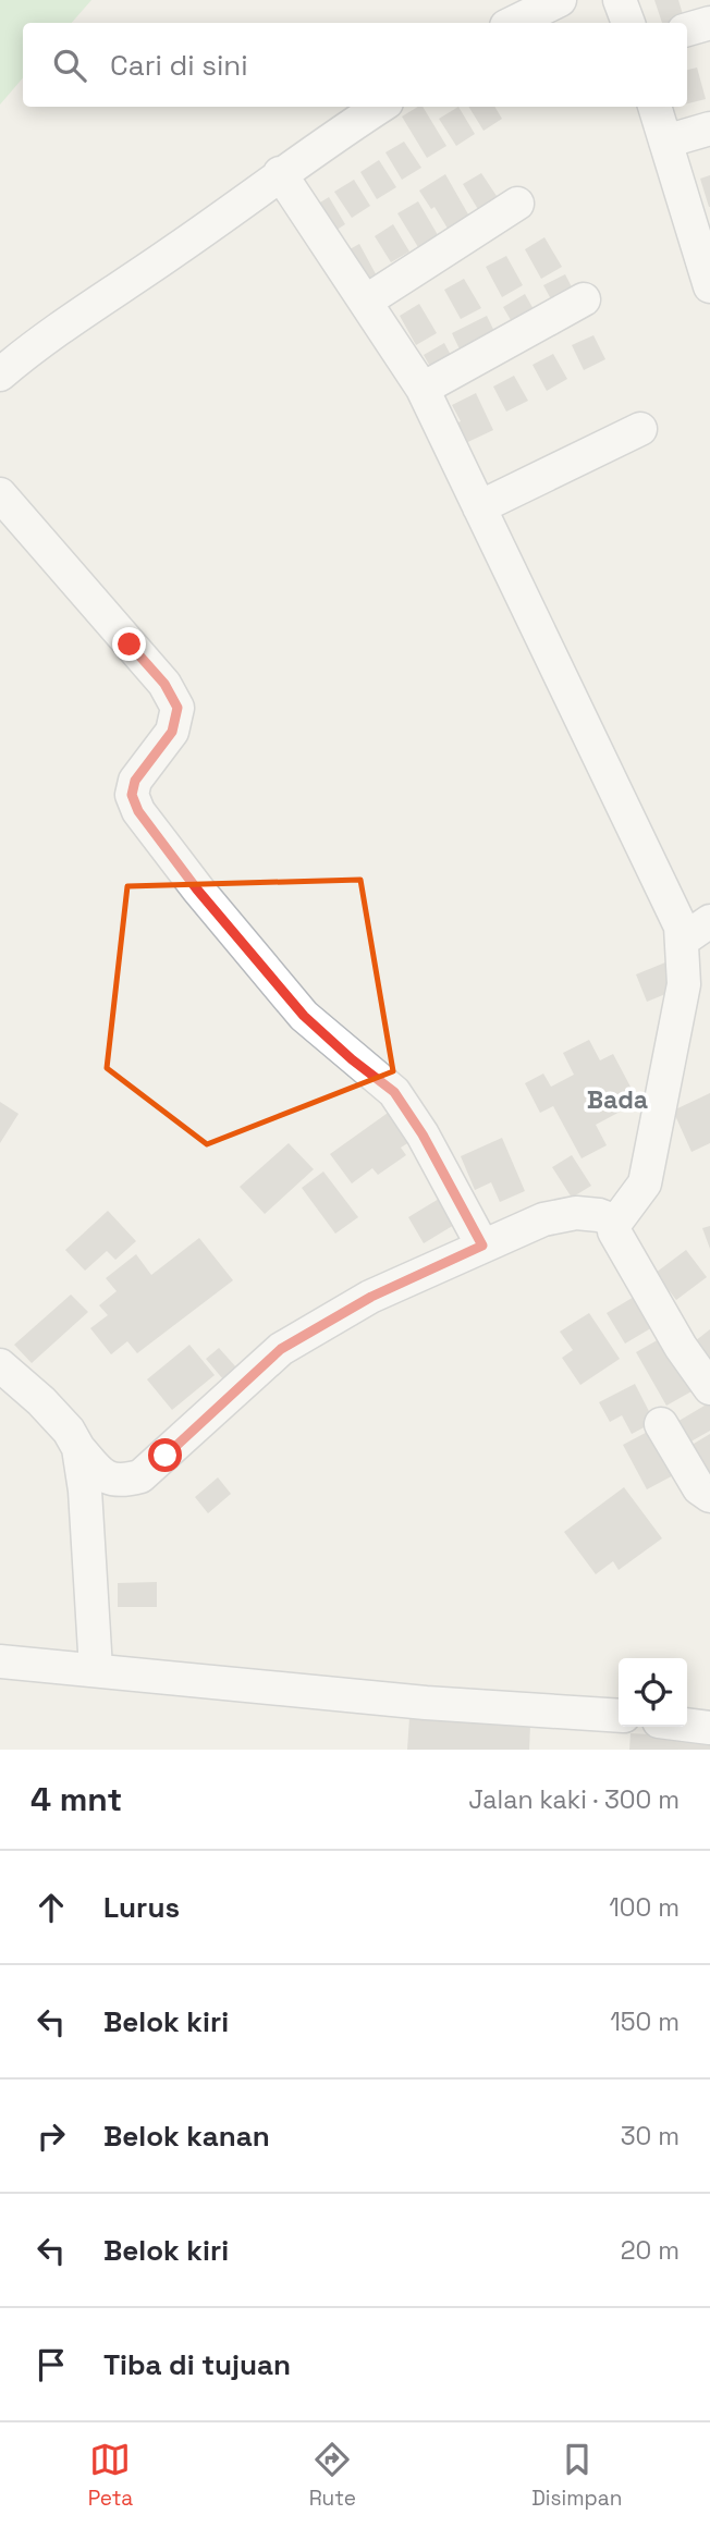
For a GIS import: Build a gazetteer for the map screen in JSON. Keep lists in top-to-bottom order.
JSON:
{
  "districts": ["Bada"],
  "page": {
    "search": "Cari di sini",
    "heading": ["4 mnt", "Jalan kaki · 300 m"],
    "list": [
      ["Lurus", "100 m"],
      ["Belok kiri", "150 m"],
      ["Belok kanan", "30 m"],
      ["Belok kiri", "20 m"],
      "Tiba di tujuan"
    ],
    "nav": ["Peta", "Rute", "Disimpan"]
  }
}
